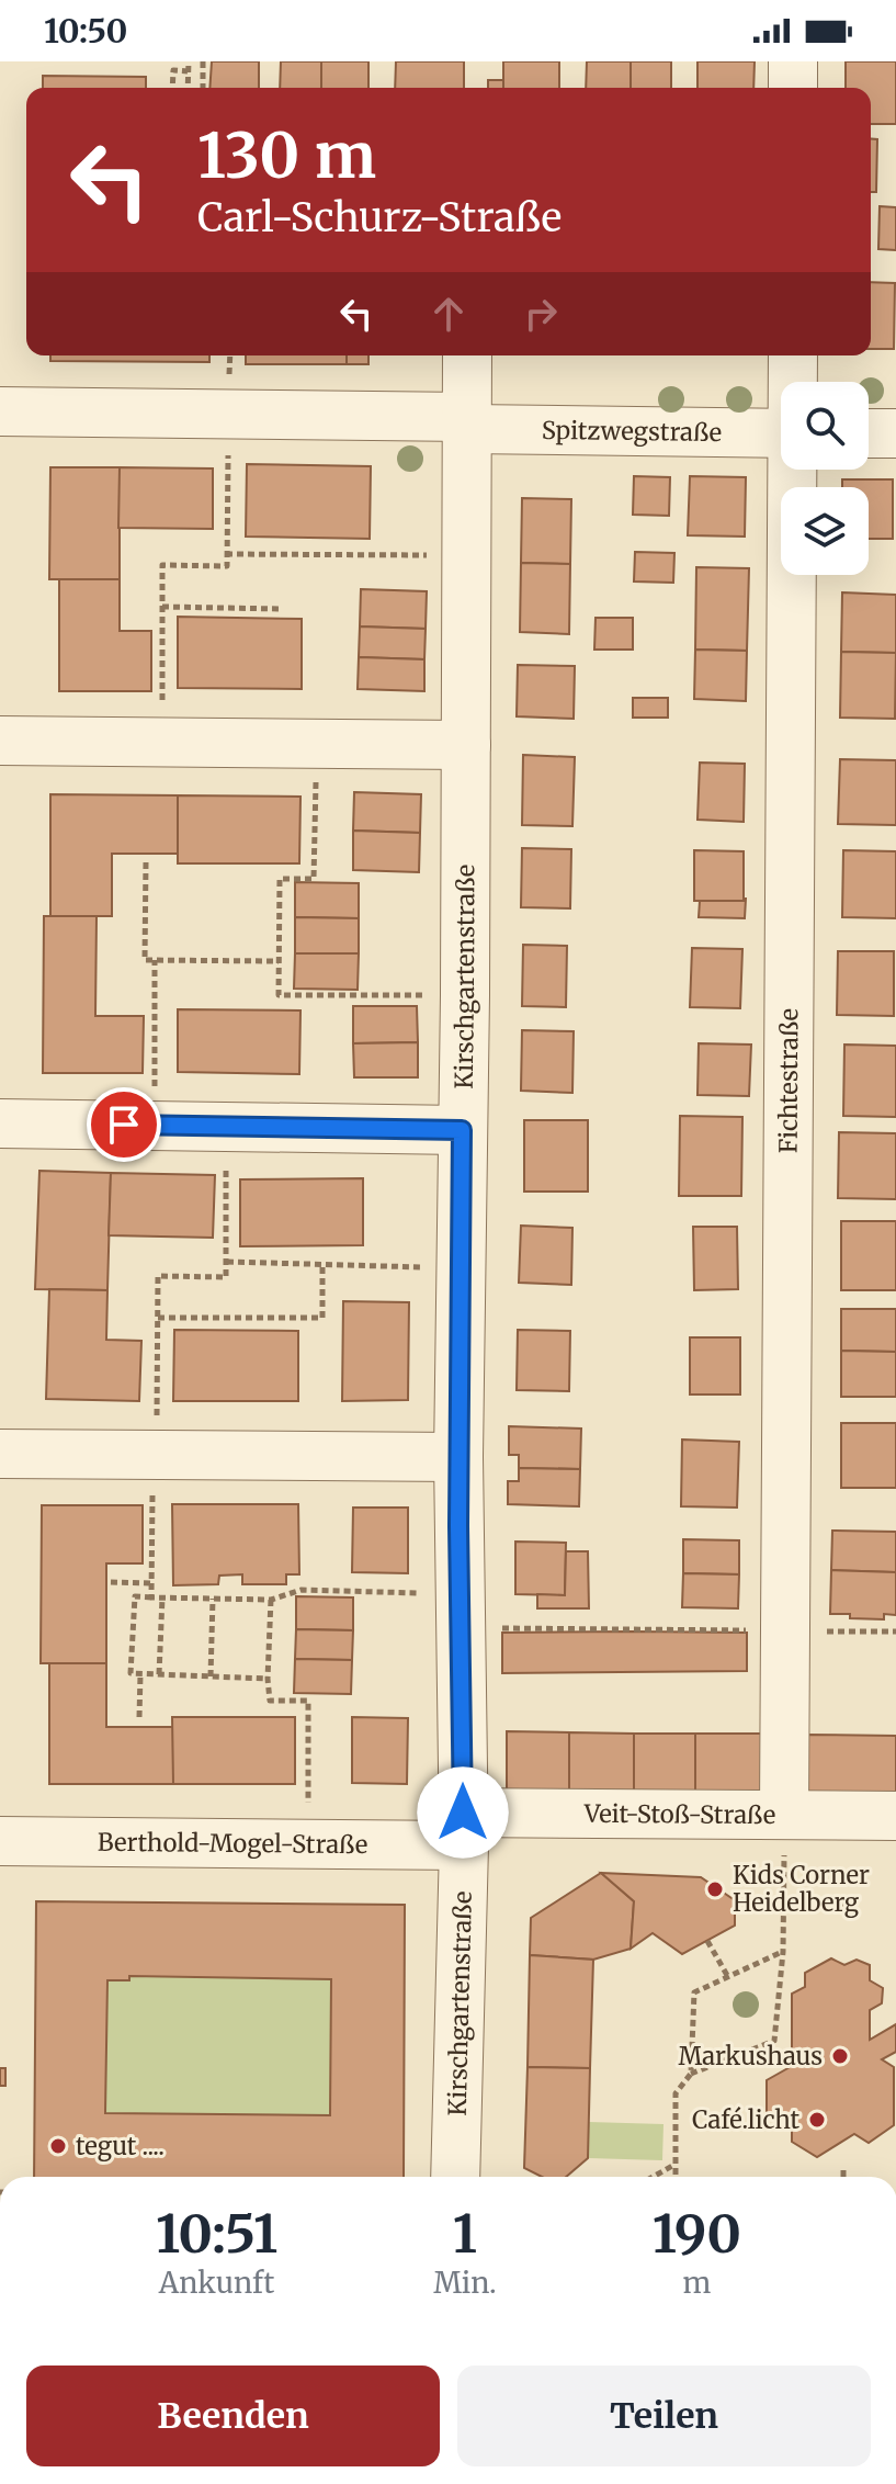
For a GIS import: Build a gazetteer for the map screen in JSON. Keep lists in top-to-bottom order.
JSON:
{
  "streets": {
    "street": [
      "Spitzwegstraße",
      "Kirschgartenstraße",
      "Fichtestraße",
      "Veit-Stoß-Straße",
      "Berthold-Mogel-Straße"
    ]
  },
  "crossings": [
    ["Spitzwegstraße", "Kirschgartenstraße"],
    ["Kirschgartenstraße", "Veit-Stoß-Straße"],
    ["Kirschgartenstraße", "Berthold-Mogel-Straße"],
    ["Fichtestraße", "Veit-Stoß-Straße"],
    ["Veit-Stoß-Straße", "Berthold-Mogel-Straße"]
  ],
  "places": [
    "Kids Corner Heidelberg",
    "Markushaus",
    "Café.licht",
    "tegut ...."
  ],
  "page": {
    "status": "10:50",
    "turn": ["130 m", "Carl-Schurz-Straße"],
    "eta": [
      "10:51",
      "Ankunft",
      "1",
      "Min.",
      "190",
      "m"
    ],
    "buttons": ["Beenden", "Teilen"]
  }
}
